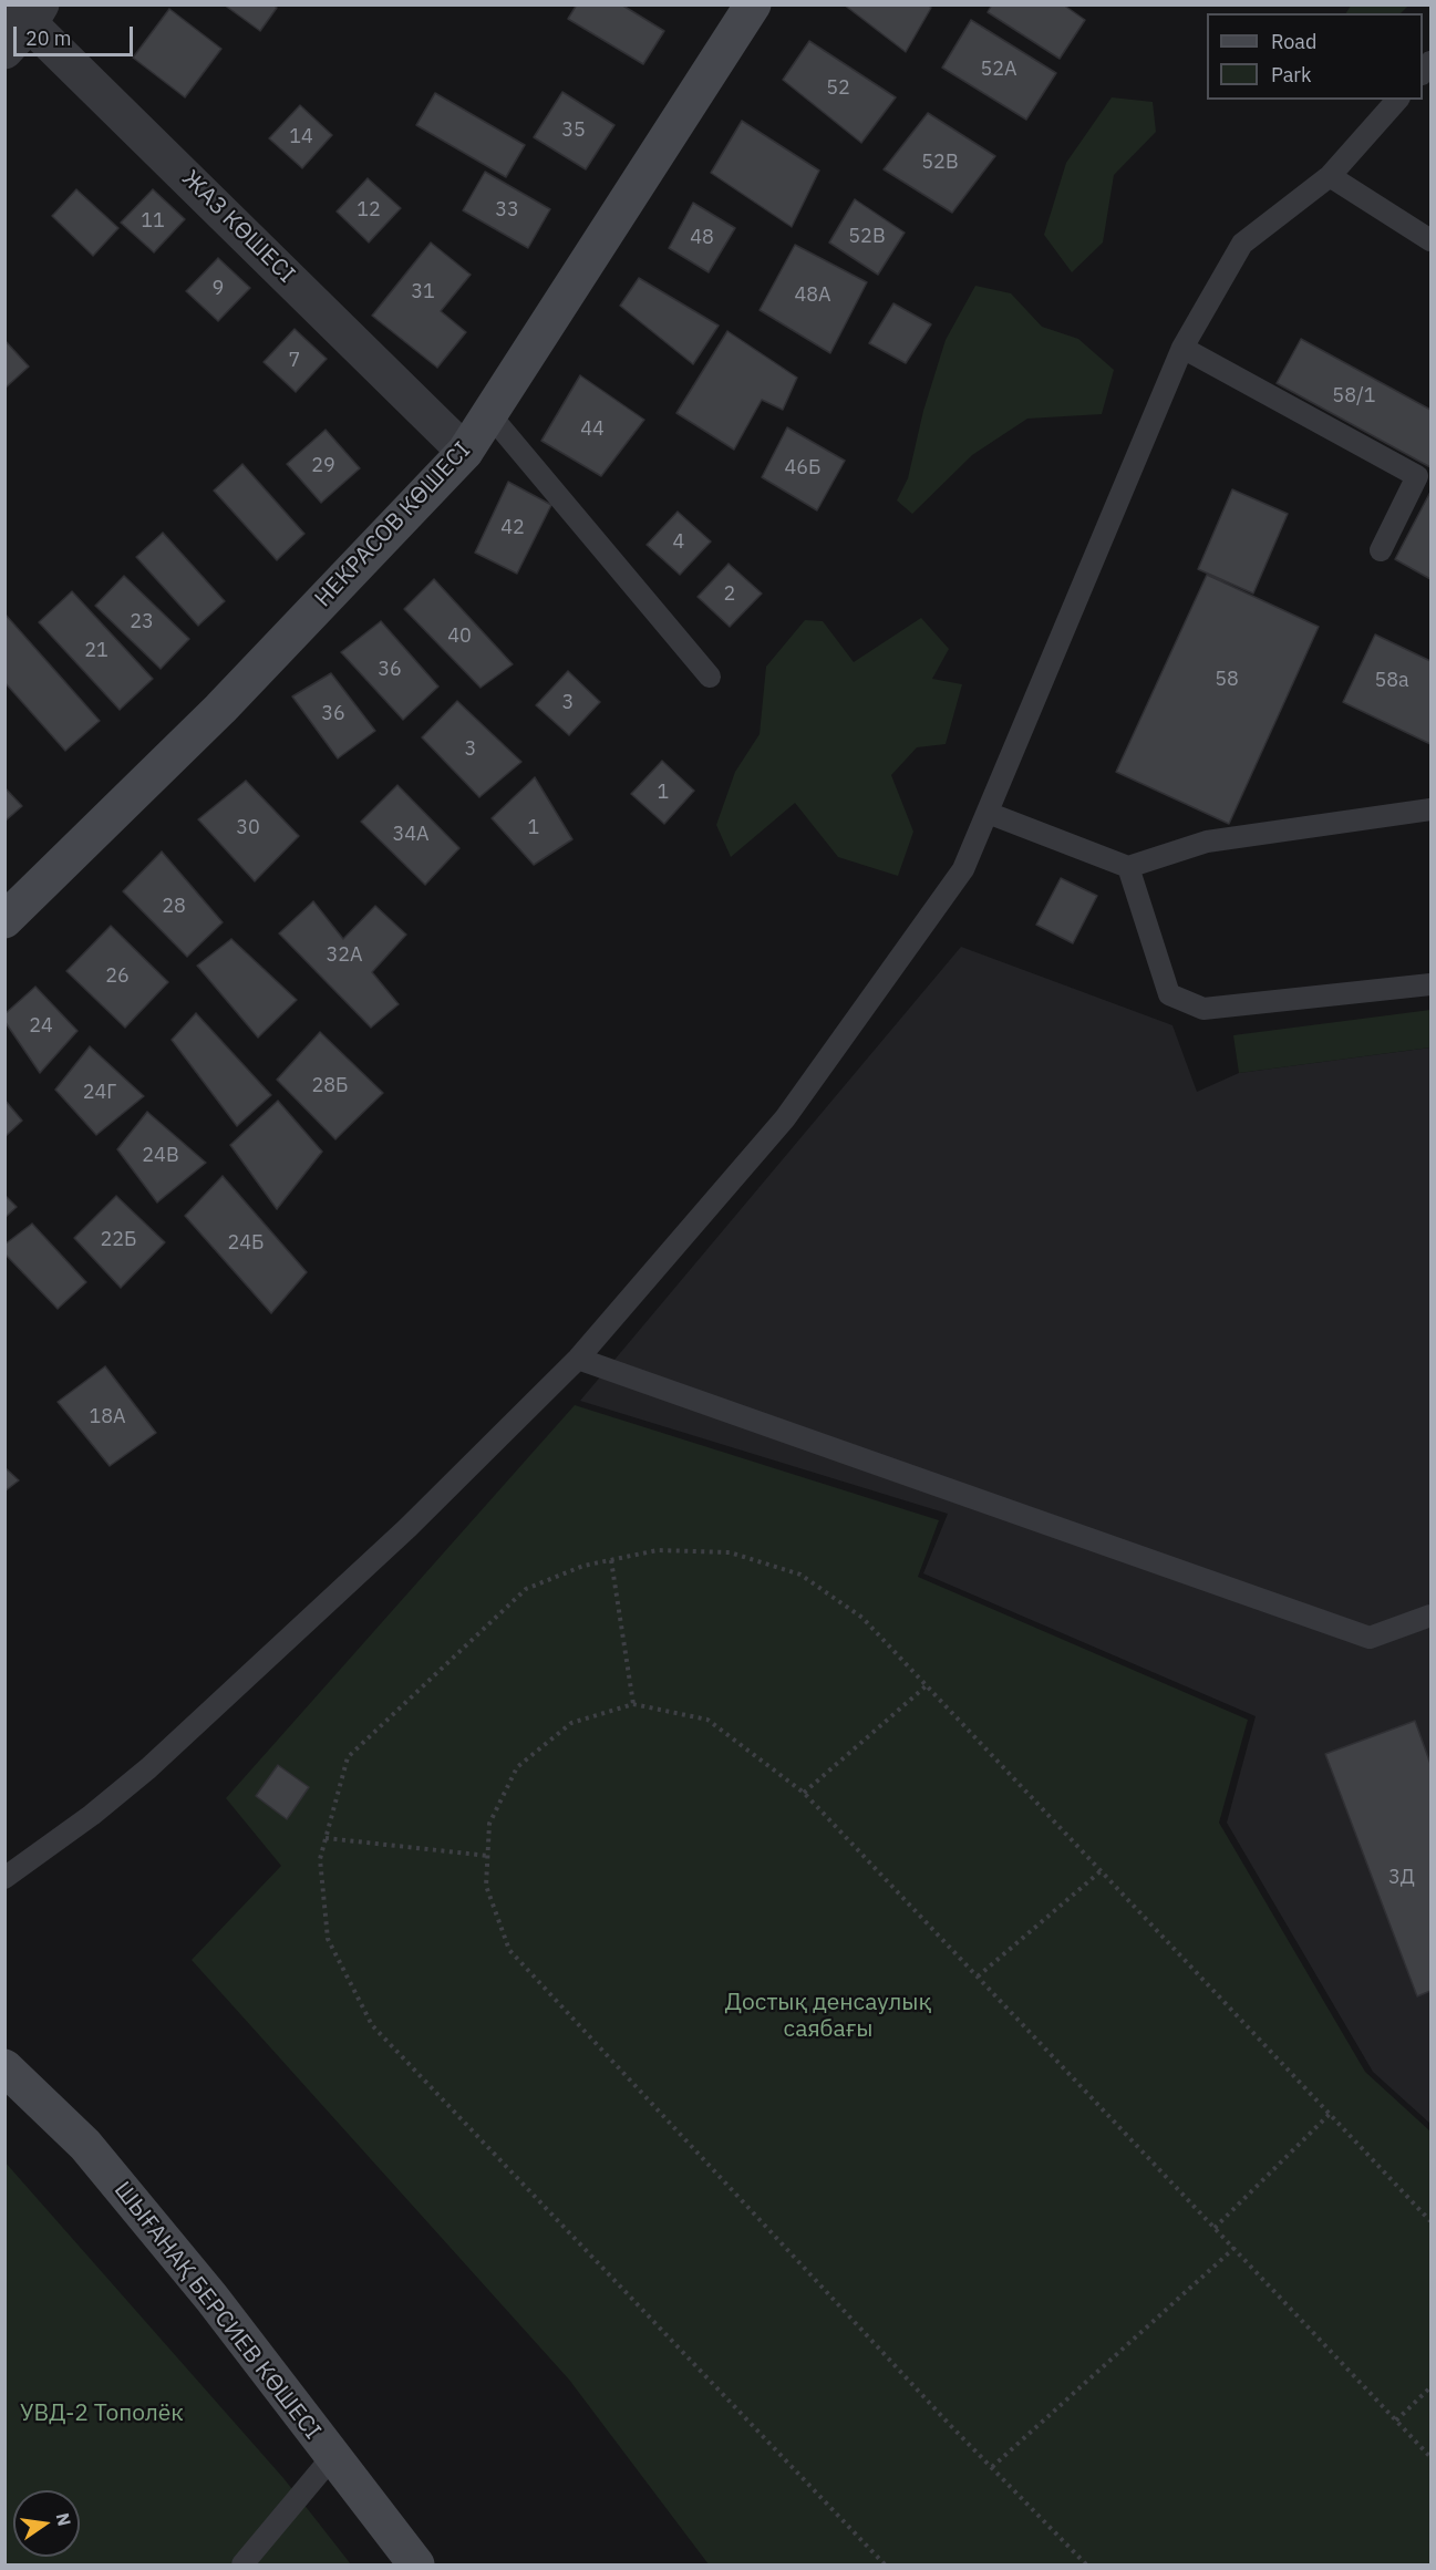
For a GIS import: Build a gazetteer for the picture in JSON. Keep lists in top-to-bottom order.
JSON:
{
  "streets": {
    "main road": ["НЕКРАСОВ КӨШЕСІ", "ШЫҒАНАҚ БЕРСИЕВ КӨШЕСІ"],
    "street": ["ЖАЗ КӨШЕСІ"]
  },
  "crossings": [
    ["ЖАЗ КӨШЕСІ", "НЕКРАСОВ КӨШЕСІ"]
  ],
  "parks": ["Достық денсаулық саябағы", "УВД-2 Тополёк"],
  "house_numbers": [
    "52А",
    "52",
    "35",
    "14",
    "52В",
    "12",
    "33",
    "11",
    "52В",
    "48",
    "9",
    "31",
    "48А",
    "7",
    "58/1",
    "44",
    "29",
    "46Б",
    "42",
    "4",
    "2",
    "23",
    "40",
    "21",
    "36",
    "58",
    "58а",
    "3",
    "36",
    "3",
    "1",
    "30",
    "1",
    "34А",
    "28",
    "32A",
    "26",
    "24",
    "28Б",
    "24Г",
    "24В",
    "22Б",
    "24Б",
    "18A",
    "3Д"
  ],
  "legend": ["Road", "Park"],
  "scale_bar": "20 m",
  "north": "right"
}
